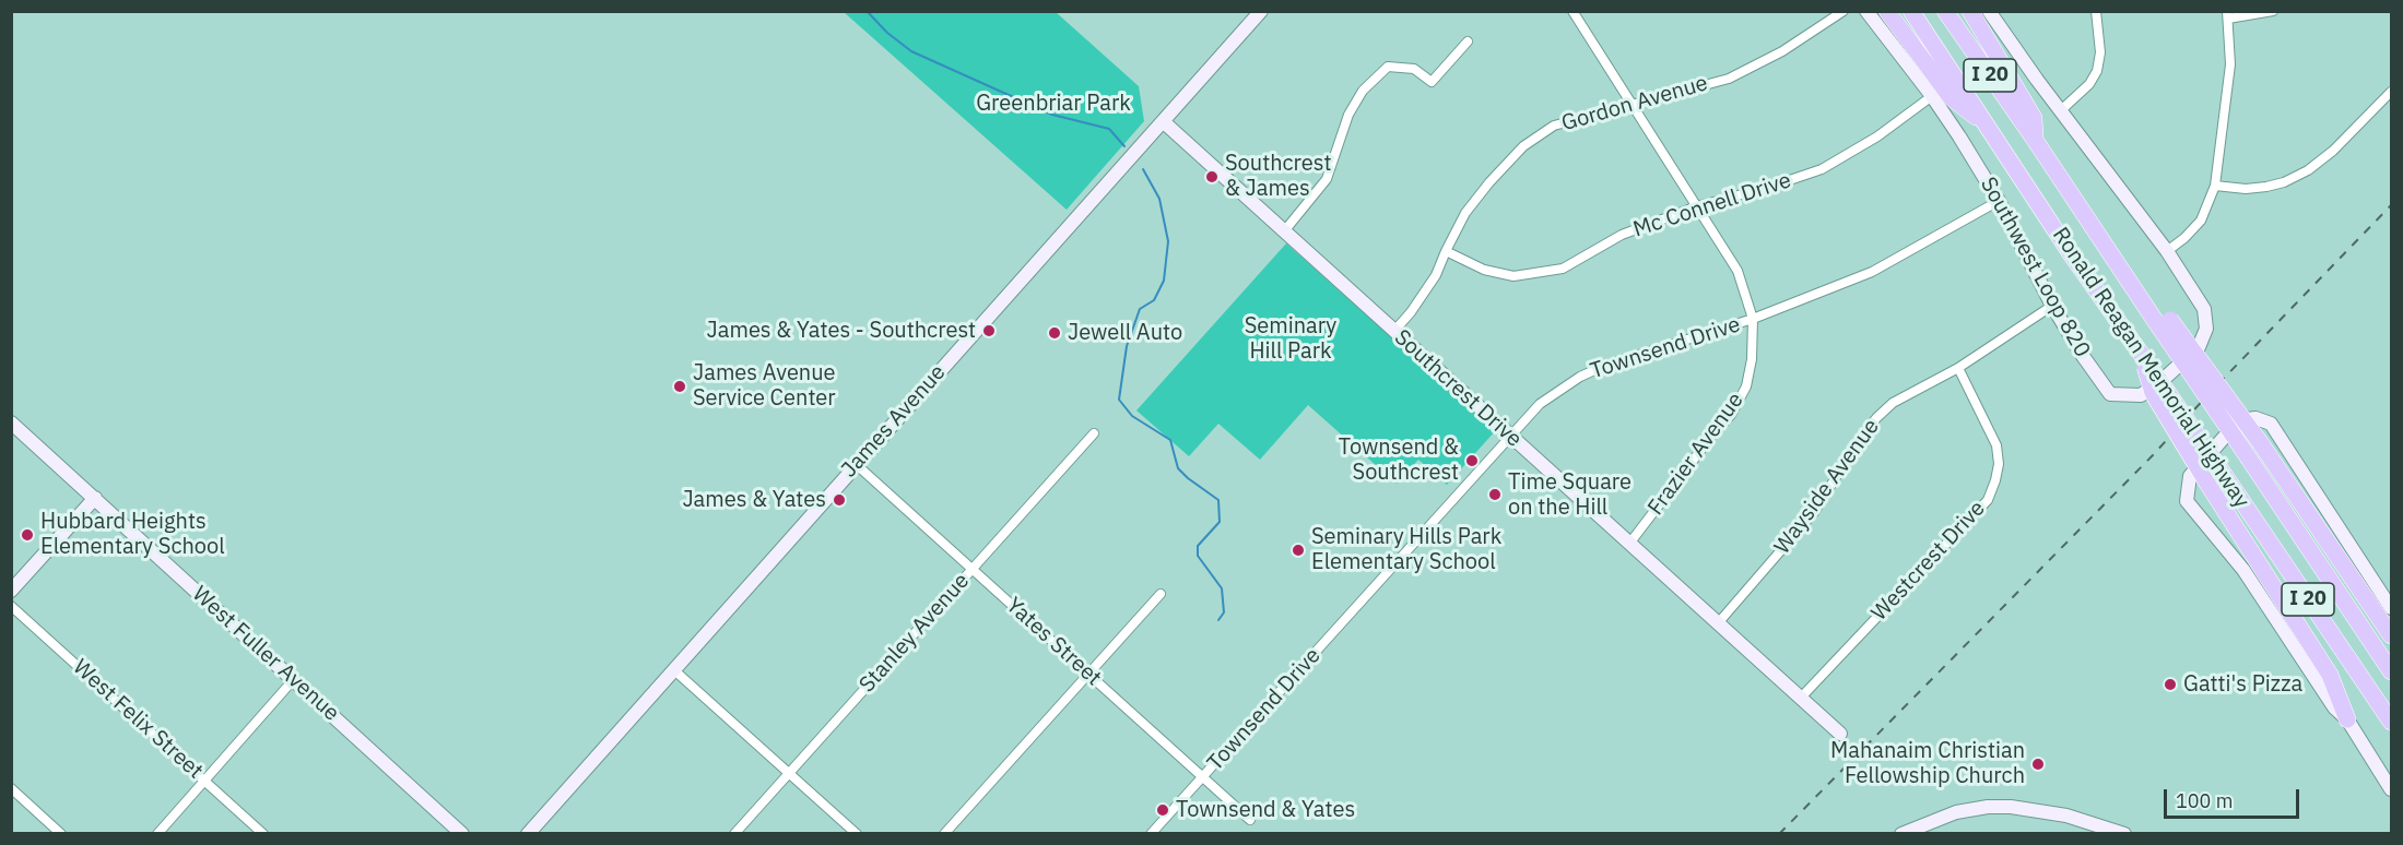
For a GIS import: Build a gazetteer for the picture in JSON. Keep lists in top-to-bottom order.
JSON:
{
  "streets": {
    "highway": ["I 20", "Ronald Reagan Memorial Highway"],
    "main road": [
      "Southwest Loop 820",
      "Southcrest Drive",
      "James Avenue",
      "West Fuller Avenue"
    ],
    "street": [
      "Gordon Avenue",
      "Mc Connell Drive",
      "Townsend Drive",
      "Frazier Avenue",
      "Wayside Avenue",
      "Westcrest Drive",
      "Stanley Avenue",
      "Yates Street",
      "West Felix Street"
    ]
  },
  "crossings": [
    ["Gordon Avenue", "Mc Connell Drive"],
    ["Gordon Avenue", "Southcrest Drive"],
    ["Gordon Avenue", "Frazier Avenue"],
    ["Mc Connell Drive", "Southwest Loop 820"],
    ["Mc Connell Drive", "Frazier Avenue"],
    ["Southwest Loop 820", "Townsend Drive"],
    ["Southwest Loop 820", "Wayside Avenue"],
    ["Townsend Drive", "Southcrest Drive"],
    ["Townsend Drive", "Frazier Avenue"],
    ["Townsend Drive", "Yates Street"],
    ["Southcrest Drive", "James Avenue"],
    ["Southcrest Drive", "Frazier Avenue"],
    ["Southcrest Drive", "Wayside Avenue"],
    ["Southcrest Drive", "Westcrest Drive"],
    ["James Avenue", "Yates Street"],
    ["Wayside Avenue", "Westcrest Drive"],
    ["Stanley Avenue", "Yates Street"]
  ],
  "parks": ["Greenbriar Park", "Seminary Hill Park"],
  "places": [
    "Southcrest & James",
    "James & Yates - Southcrest",
    "Jewell Auto",
    "James Avenue Service Center",
    "Townsend & Southcrest",
    "Time Square on the Hill",
    "James & Yates",
    "Hubbard Heights Elementary School",
    "Seminary Hills Park Elementary School",
    "Gatti's Pizza",
    "Mahanaim Christian Fellowship Church",
    "Townsend & Yates"
  ],
  "scale_bar": "100 m"
}
